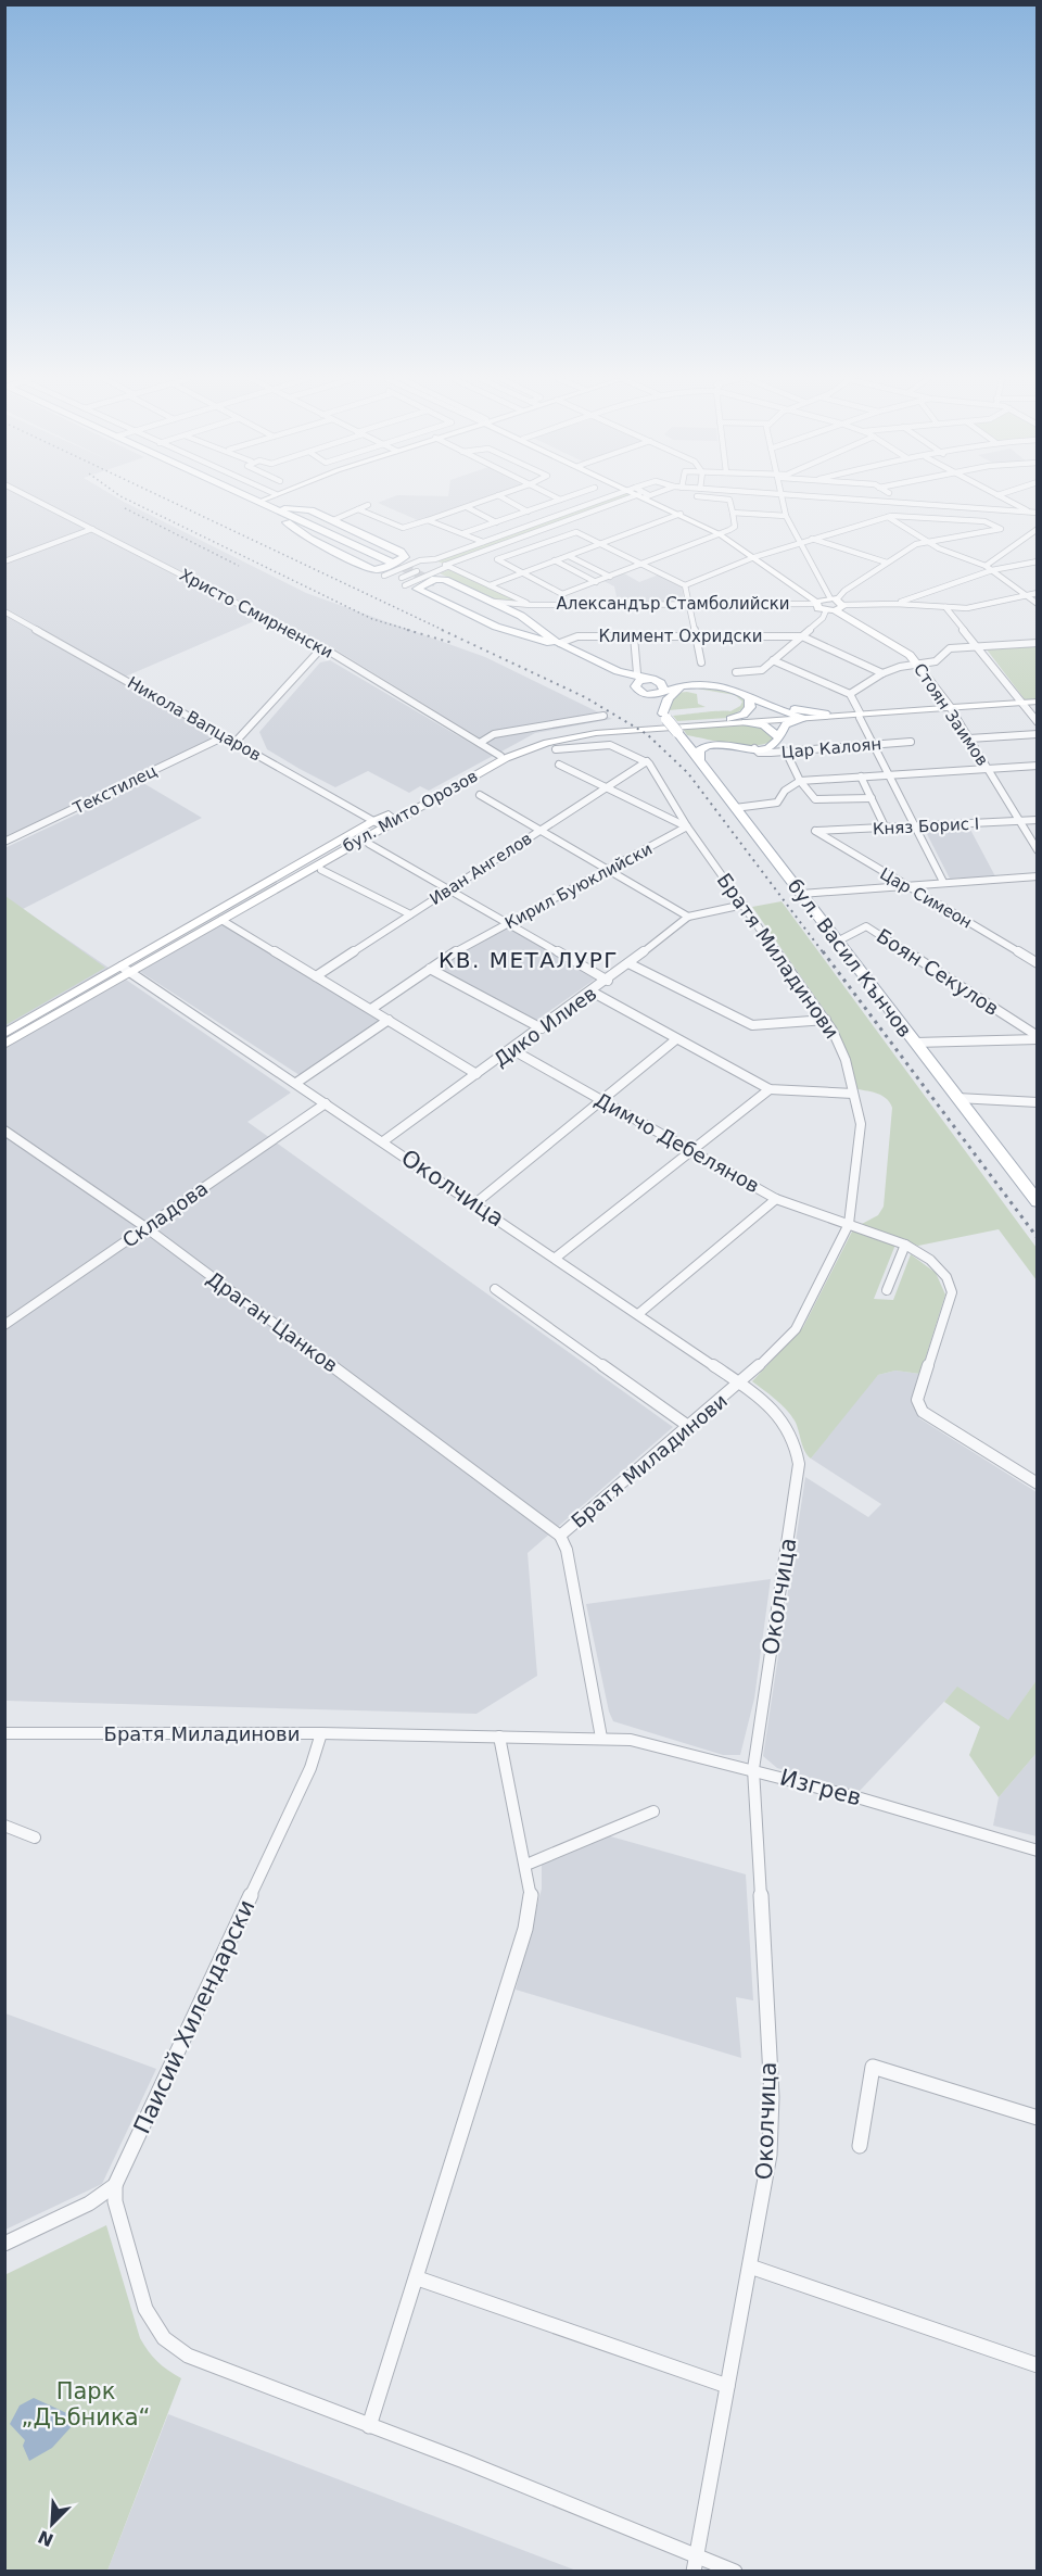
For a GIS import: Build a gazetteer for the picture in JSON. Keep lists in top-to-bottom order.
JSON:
{
  "streets": {
    "main road": ["бул. Васил Кънчов"],
    "street": [
      "Александър Стамболийски",
      "Христо Смирненски",
      "Климент Охридски",
      "Стоян Заимов",
      "Никола Вапцаров",
      "Цар Калоян",
      "Текстилец",
      "бул. Мито Орозов",
      "Княз Борис I",
      "Иван Ангелов",
      "Кирил Буюклийски",
      "Цар Симеон",
      "Братя Миладинови",
      "Боян Секулов",
      "Дико Илиев",
      "Димчо Дебелянов",
      "Околчица",
      "Складова",
      "Драган Цанков",
      "Изгрев",
      "Паисий Хилендарски"
    ]
  },
  "crossings": [
    ["Александър Стамболийски", "Стоян Заимов"],
    ["Христо Смирненски", "бул. Мито Орозов"],
    ["Климент Охридски", "бул. Васил Кънчов"],
    ["Стоян Заимов", "бул. Мито Орозов"],
    ["Стоян Заимов", "Княз Борис I"],
    ["Никола Вапцаров", "Текстилец"],
    ["Никола Вапцаров", "бул. Мито Орозов"],
    ["бул. Мито Орозов", "бул. Васил Кънчов"],
    ["бул. Мито Орозов", "Околчица"],
    ["Княз Борис I", "Цар Симеон"],
    ["Иван Ангелов", "Братя Миладинови"],
    ["Кирил Буюклийски", "Братя Миладинови"],
    ["Братя Миладинови", "Дико Илиев"],
    ["Братя Миладинови", "Димчо Дебелянов"],
    ["Братя Миладинови", "Околчица"],
    ["Братя Миладинови", "Драган Цанков"],
    ["Братя Миладинови", "Изгрев"],
    ["Братя Миладинови", "Паисий Хилендарски"],
    ["бул. Васил Кънчов", "Боян Секулов"],
    ["Дико Илиев", "Димчо Дебелянов"],
    ["Дико Илиев", "Околчица"],
    ["Околчица", "Складова"],
    ["Околчица", "Изгрев"],
    ["Складова", "Драган Цанков"]
  ],
  "districts": ["КВ. МЕТАЛУРГ"],
  "parks": ["Парк „Дъбника“"],
  "north": "bottom left"
}
